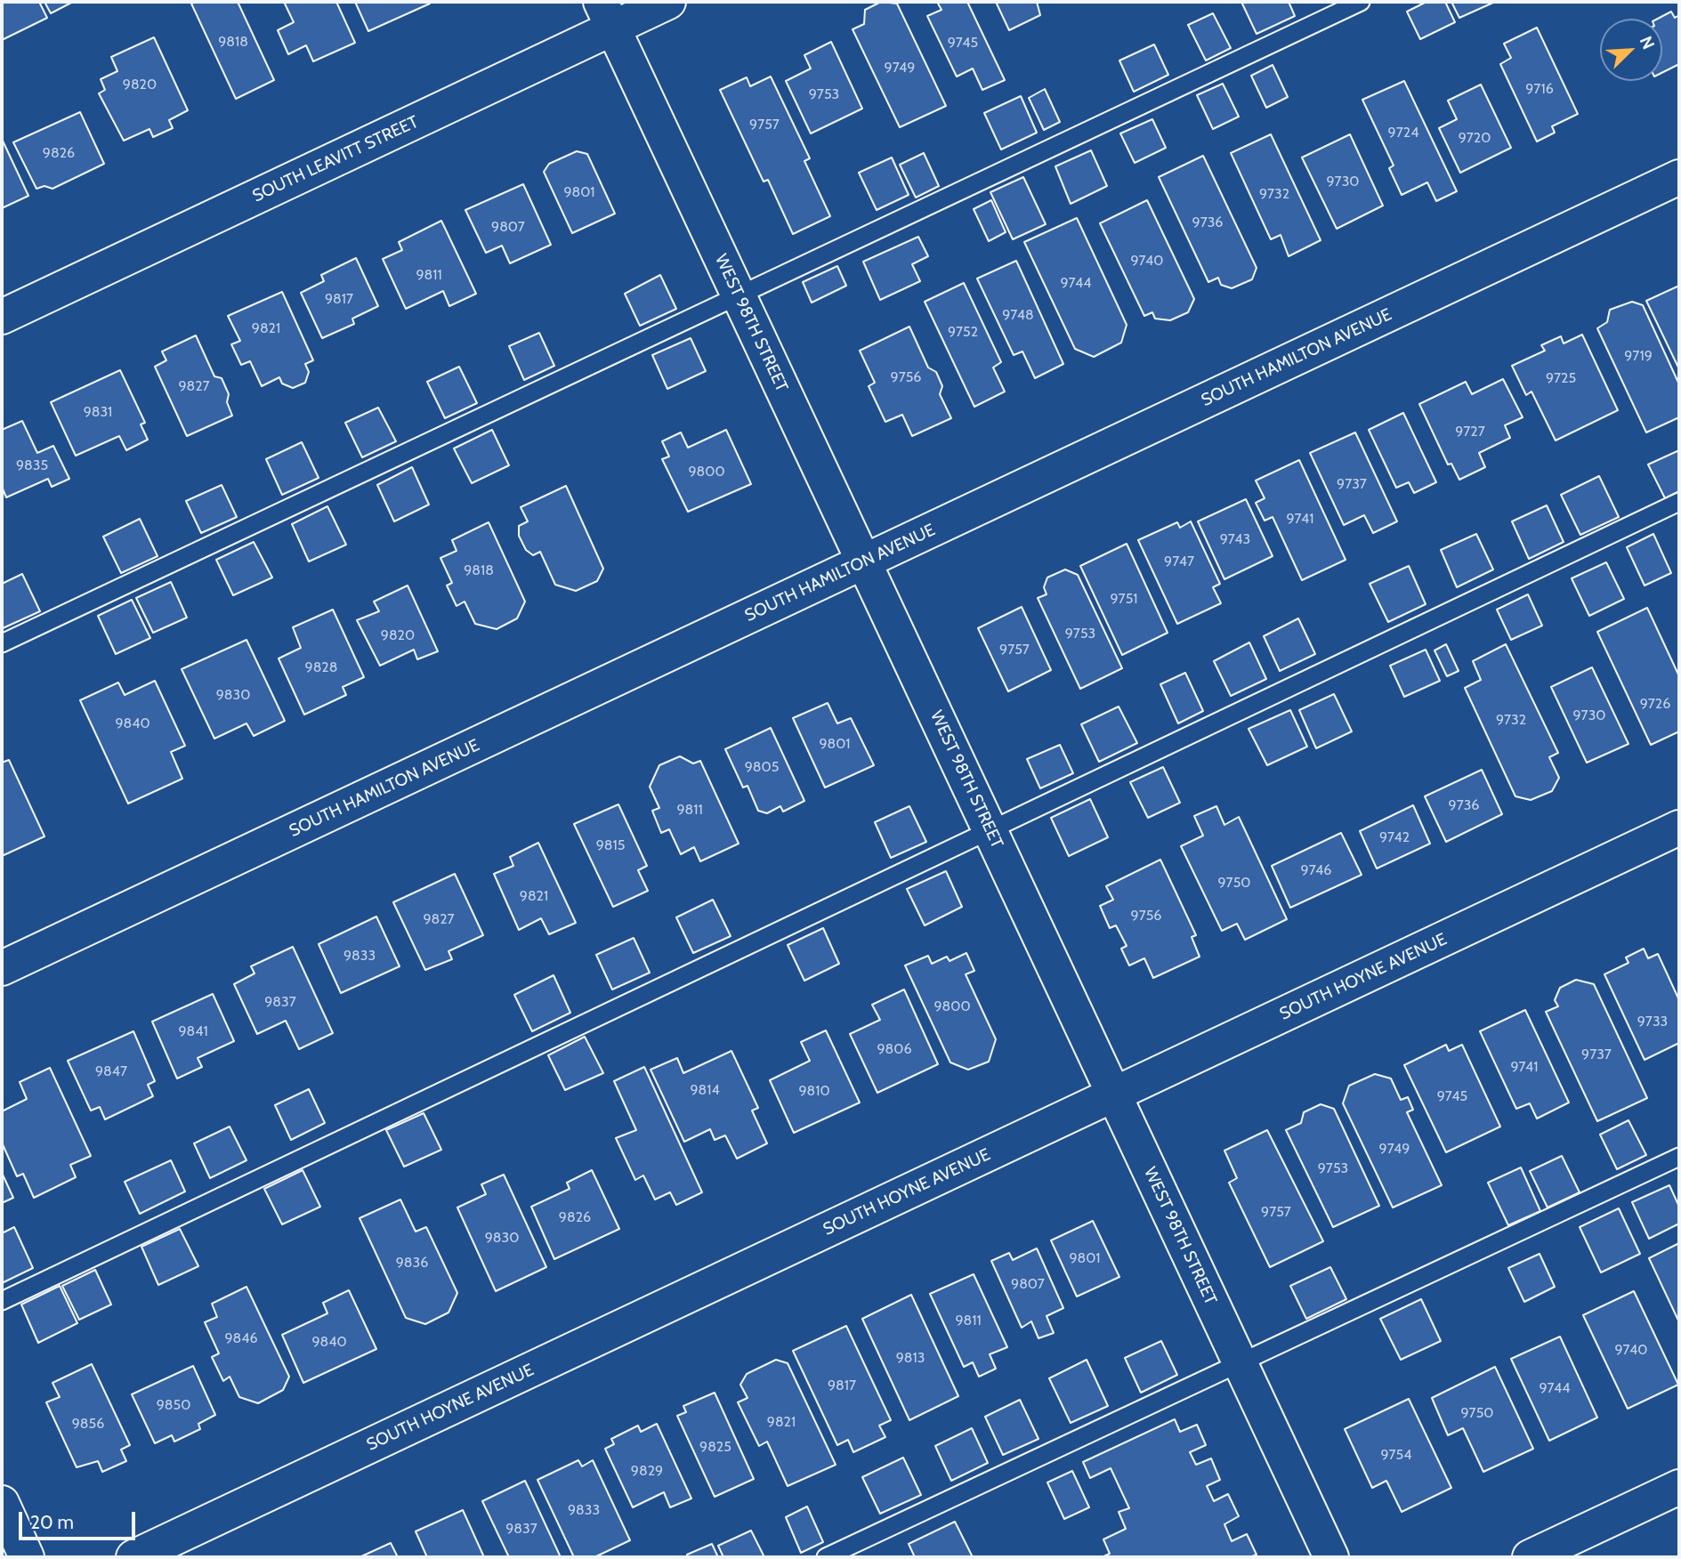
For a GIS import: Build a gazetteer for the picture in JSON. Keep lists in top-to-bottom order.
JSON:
{
  "streets": {
    "street": [
      "SOUTH LEAVITT STREET",
      "WEST 98TH STREET",
      "SOUTH HAMILTON AVENUE",
      "SOUTH HOYNE AVENUE"
    ]
  },
  "crossings": [
    ["SOUTH LEAVITT STREET", "WEST 98TH STREET"],
    ["WEST 98TH STREET", "SOUTH HAMILTON AVENUE"],
    ["WEST 98TH STREET", "SOUTH HOYNE AVENUE"]
  ],
  "house_numbers": [
    "9818",
    "9745",
    "9749",
    "9820",
    "9716",
    "9753",
    "9757",
    "9724",
    "9720",
    "9826",
    "9730",
    "9801",
    "9732",
    "9736",
    "9807",
    "9740",
    "9811",
    "9744",
    "9817",
    "9748",
    "9821",
    "9752",
    "9719",
    "9756",
    "9725",
    "9827",
    "9831",
    "9727",
    "9835",
    "9800",
    "9737",
    "9741",
    "9743",
    "9747",
    "9818",
    "9751",
    "9753",
    "9820",
    "9757",
    "9828",
    "9830",
    "9726",
    "9730",
    "9732",
    "9840",
    "9801",
    "9805",
    "9736",
    "9811",
    "9742",
    "9815",
    "9746",
    "9750",
    "9821",
    "9756",
    "9827",
    "9833",
    "9837",
    "9800",
    "9733",
    "9841",
    "9806",
    "9737",
    "9741",
    "9847",
    "9814",
    "9810",
    "9745",
    "9749",
    "9753",
    "9757",
    "9826",
    "9830",
    "9801",
    "9836",
    "9807",
    "9811",
    "9846",
    "9840",
    "9740",
    "9813",
    "9817",
    "9744",
    "9850",
    "9750",
    "9821",
    "9856",
    "9825",
    "9754",
    "9829",
    "9833",
    "9837"
  ],
  "scale_bar": "20 m",
  "north": "top right"
}
